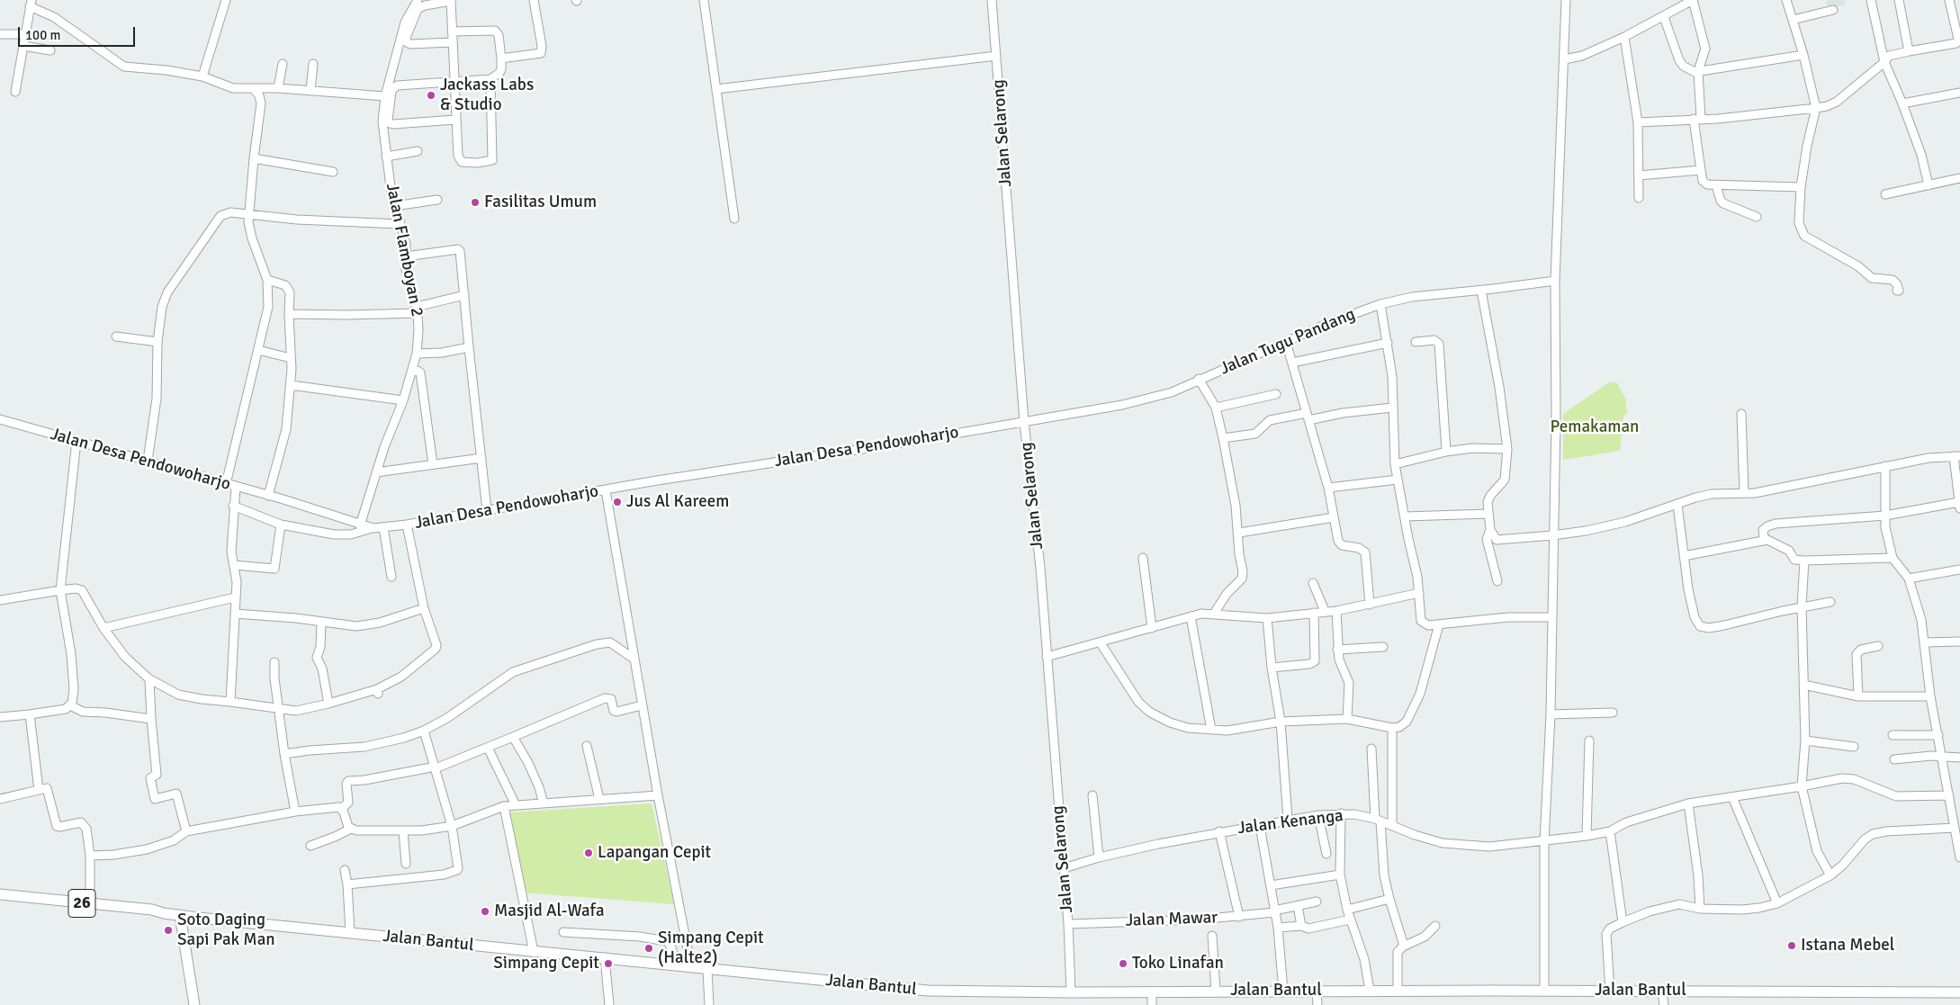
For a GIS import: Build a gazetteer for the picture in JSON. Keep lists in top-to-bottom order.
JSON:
{
  "streets": {
    "main road": ["26", "Jalan Bantul"],
    "street": [
      "Jalan Selarong",
      "Jalan Flamboyan 2",
      "Jalan Tugu Pandang",
      "Jalan Desa Pendowoharjo",
      "Jalan Kenanga",
      "Jalan Mawar"
    ]
  },
  "crossings": [
    ["Jalan Selarong", "Jalan Tugu Pandang"],
    ["Jalan Selarong", "Jalan Desa Pendowoharjo"],
    ["Jalan Selarong", "Jalan Kenanga"],
    ["Jalan Selarong", "Jalan Mawar"],
    ["Jalan Selarong", "Jalan Bantul"],
    ["Jalan Flamboyan 2", "Jalan Desa Pendowoharjo"],
    ["Jalan Tugu Pandang", "Jalan Desa Pendowoharjo"]
  ],
  "parks": ["Pemakaman"],
  "places": [
    "Jackass Labs & Studio",
    "Fasilitas Umum",
    "Jus Al Kareem",
    "Lapangan Cepit",
    "Masjid Al-Wafa",
    "Soto Daging Sapi Pak Man",
    "Istana Mebel",
    "Simpang Cepit (Halte2)",
    "Simpang Cepit",
    "Toko Linafan"
  ],
  "scale_bar": "100 m"
}
